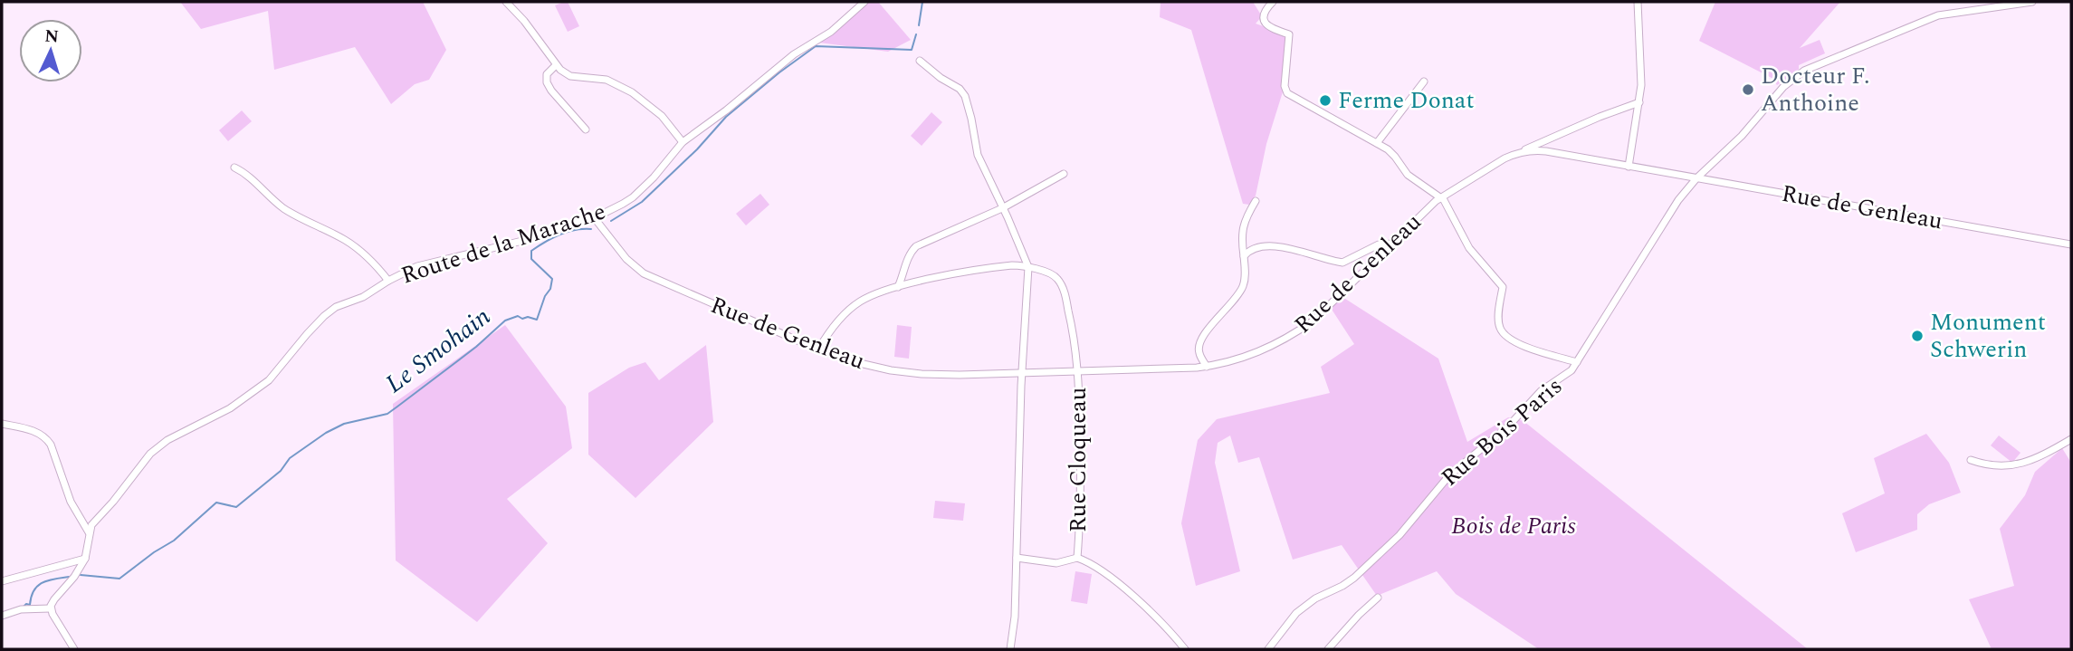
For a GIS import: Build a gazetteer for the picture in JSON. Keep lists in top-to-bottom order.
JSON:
{
  "streets": {
    "street": [
      "Rue de Genleau",
      "Route de la Marache",
      "Rue Bois Paris",
      "Rue Cloqueau"
    ]
  },
  "crossings": [
    ["Rue de Genleau", "Route de la Marache"],
    ["Rue de Genleau", "Rue Bois Paris"],
    ["Rue de Genleau", "Rue Cloqueau"]
  ],
  "water": ["Le Smohain"],
  "parks": ["Bois de Paris"],
  "places": ["Docteur F. Anthoine", "Ferme Donat", "Monument Schwerin"],
  "north": "top"
}
